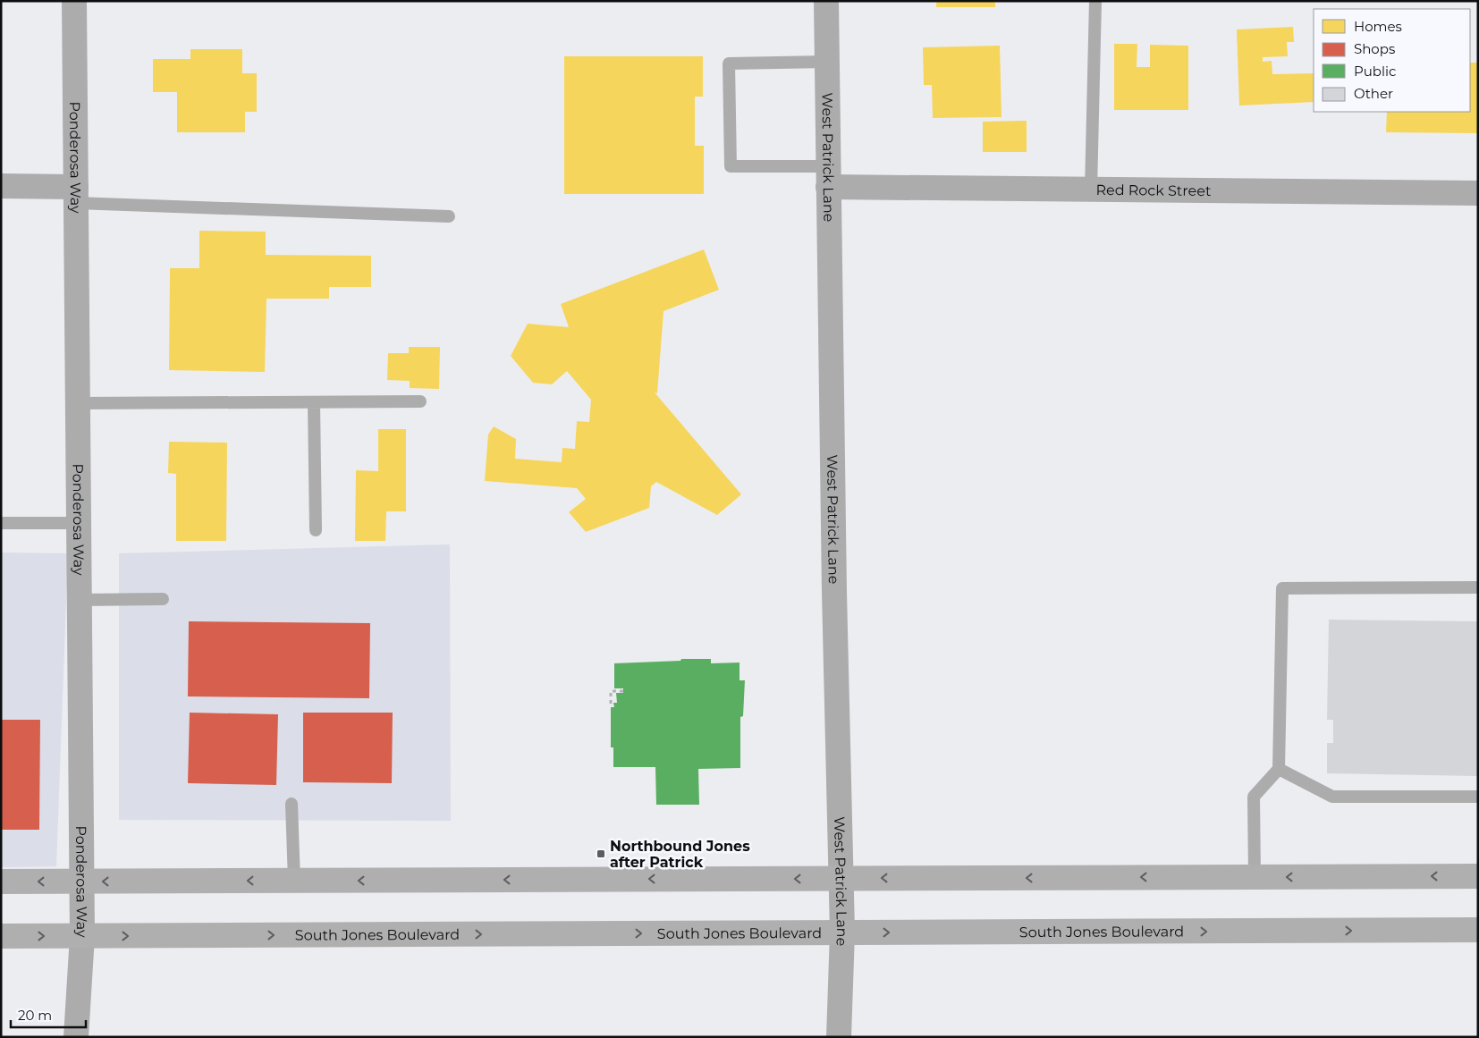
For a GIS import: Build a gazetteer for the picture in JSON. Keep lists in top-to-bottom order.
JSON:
{
  "streets": {
    "main road": ["South Jones Boulevard"],
    "street": ["Ponderosa Way", "West Patrick Lane", "Red Rock Street"]
  },
  "crossings": [
    ["Ponderosa Way", "South Jones Boulevard"],
    ["West Patrick Lane", "Red Rock Street"],
    ["West Patrick Lane", "South Jones Boulevard"]
  ],
  "places": {
    "transit": ["Northbound Jones after Patrick"]
  },
  "legend": [
    "Homes",
    "Shops",
    "Public",
    "Other"
  ],
  "scale_bar": "20 m"
}
